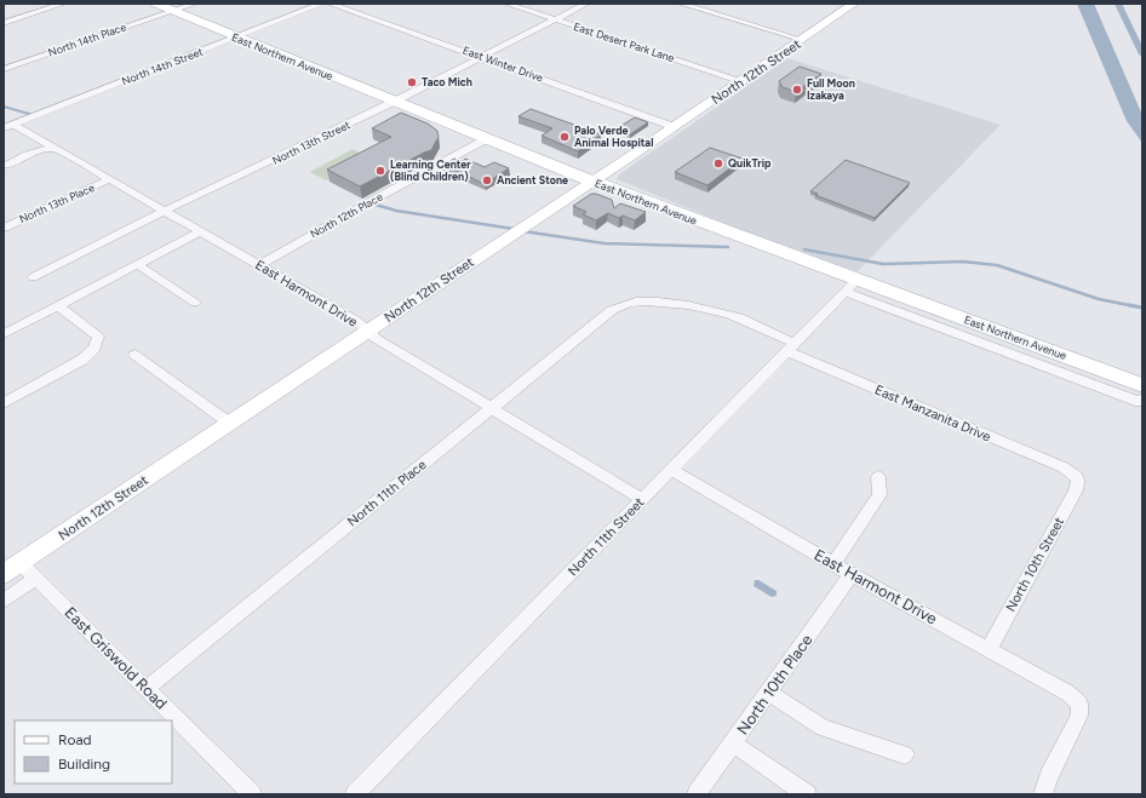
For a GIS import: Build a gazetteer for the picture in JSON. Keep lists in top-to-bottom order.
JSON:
{
  "streets": {
    "main road": ["East Northern Avenue"],
    "street": [
      "North 14th Place",
      "East Desert Park Lane",
      "East Winter Drive",
      "North 14th Street",
      "North 12th Street",
      "North 13th Street",
      "North 13th Place",
      "North 12th Place",
      "East Harmont Drive",
      "East Manzanita Drive",
      "North 11th Place",
      "North 11th Street",
      "North 10th Street",
      "East Griswold Road",
      "North 10th Place"
    ]
  },
  "crossings": [
    ["North 14th Place", "East Northern Avenue"],
    ["East Desert Park Lane", "North 12th Street"],
    ["East Desert Park Lane", "North 13th Street"],
    ["East Northern Avenue", "North 14th Street"],
    ["East Northern Avenue", "North 12th Street"],
    ["East Northern Avenue", "North 13th Street"],
    ["East Northern Avenue", "North 12th Place"],
    ["East Northern Avenue", "North 11th Street"],
    ["East Winter Drive", "North 12th Street"],
    ["East Winter Drive", "North 13th Street"],
    ["North 14th Street", "East Harmont Drive"],
    ["North 12th Street", "East Harmont Drive"],
    ["North 12th Street", "East Griswold Road"],
    ["North 13th Street", "East Harmont Drive"],
    ["North 13th Place", "East Harmont Drive"],
    ["North 12th Place", "East Harmont Drive"],
    ["East Harmont Drive", "North 11th Place"],
    ["East Harmont Drive", "North 11th Street"],
    ["East Harmont Drive", "North 10th Street"],
    ["East Harmont Drive", "North 10th Place"],
    ["East Manzanita Drive", "North 11th Place"],
    ["East Manzanita Drive", "North 11th Street"],
    ["East Manzanita Drive", "North 10th Street"],
    ["North 11th Place", "East Griswold Road"]
  ],
  "places": [
    "Taco Mich",
    "Full Moon Izakaya",
    "Palo Verde Animal Hospital",
    "QuikTrip",
    "Learning Center (Blind Children)",
    "Ancient Stone"
  ],
  "legend": ["Road", "Building"]
}
